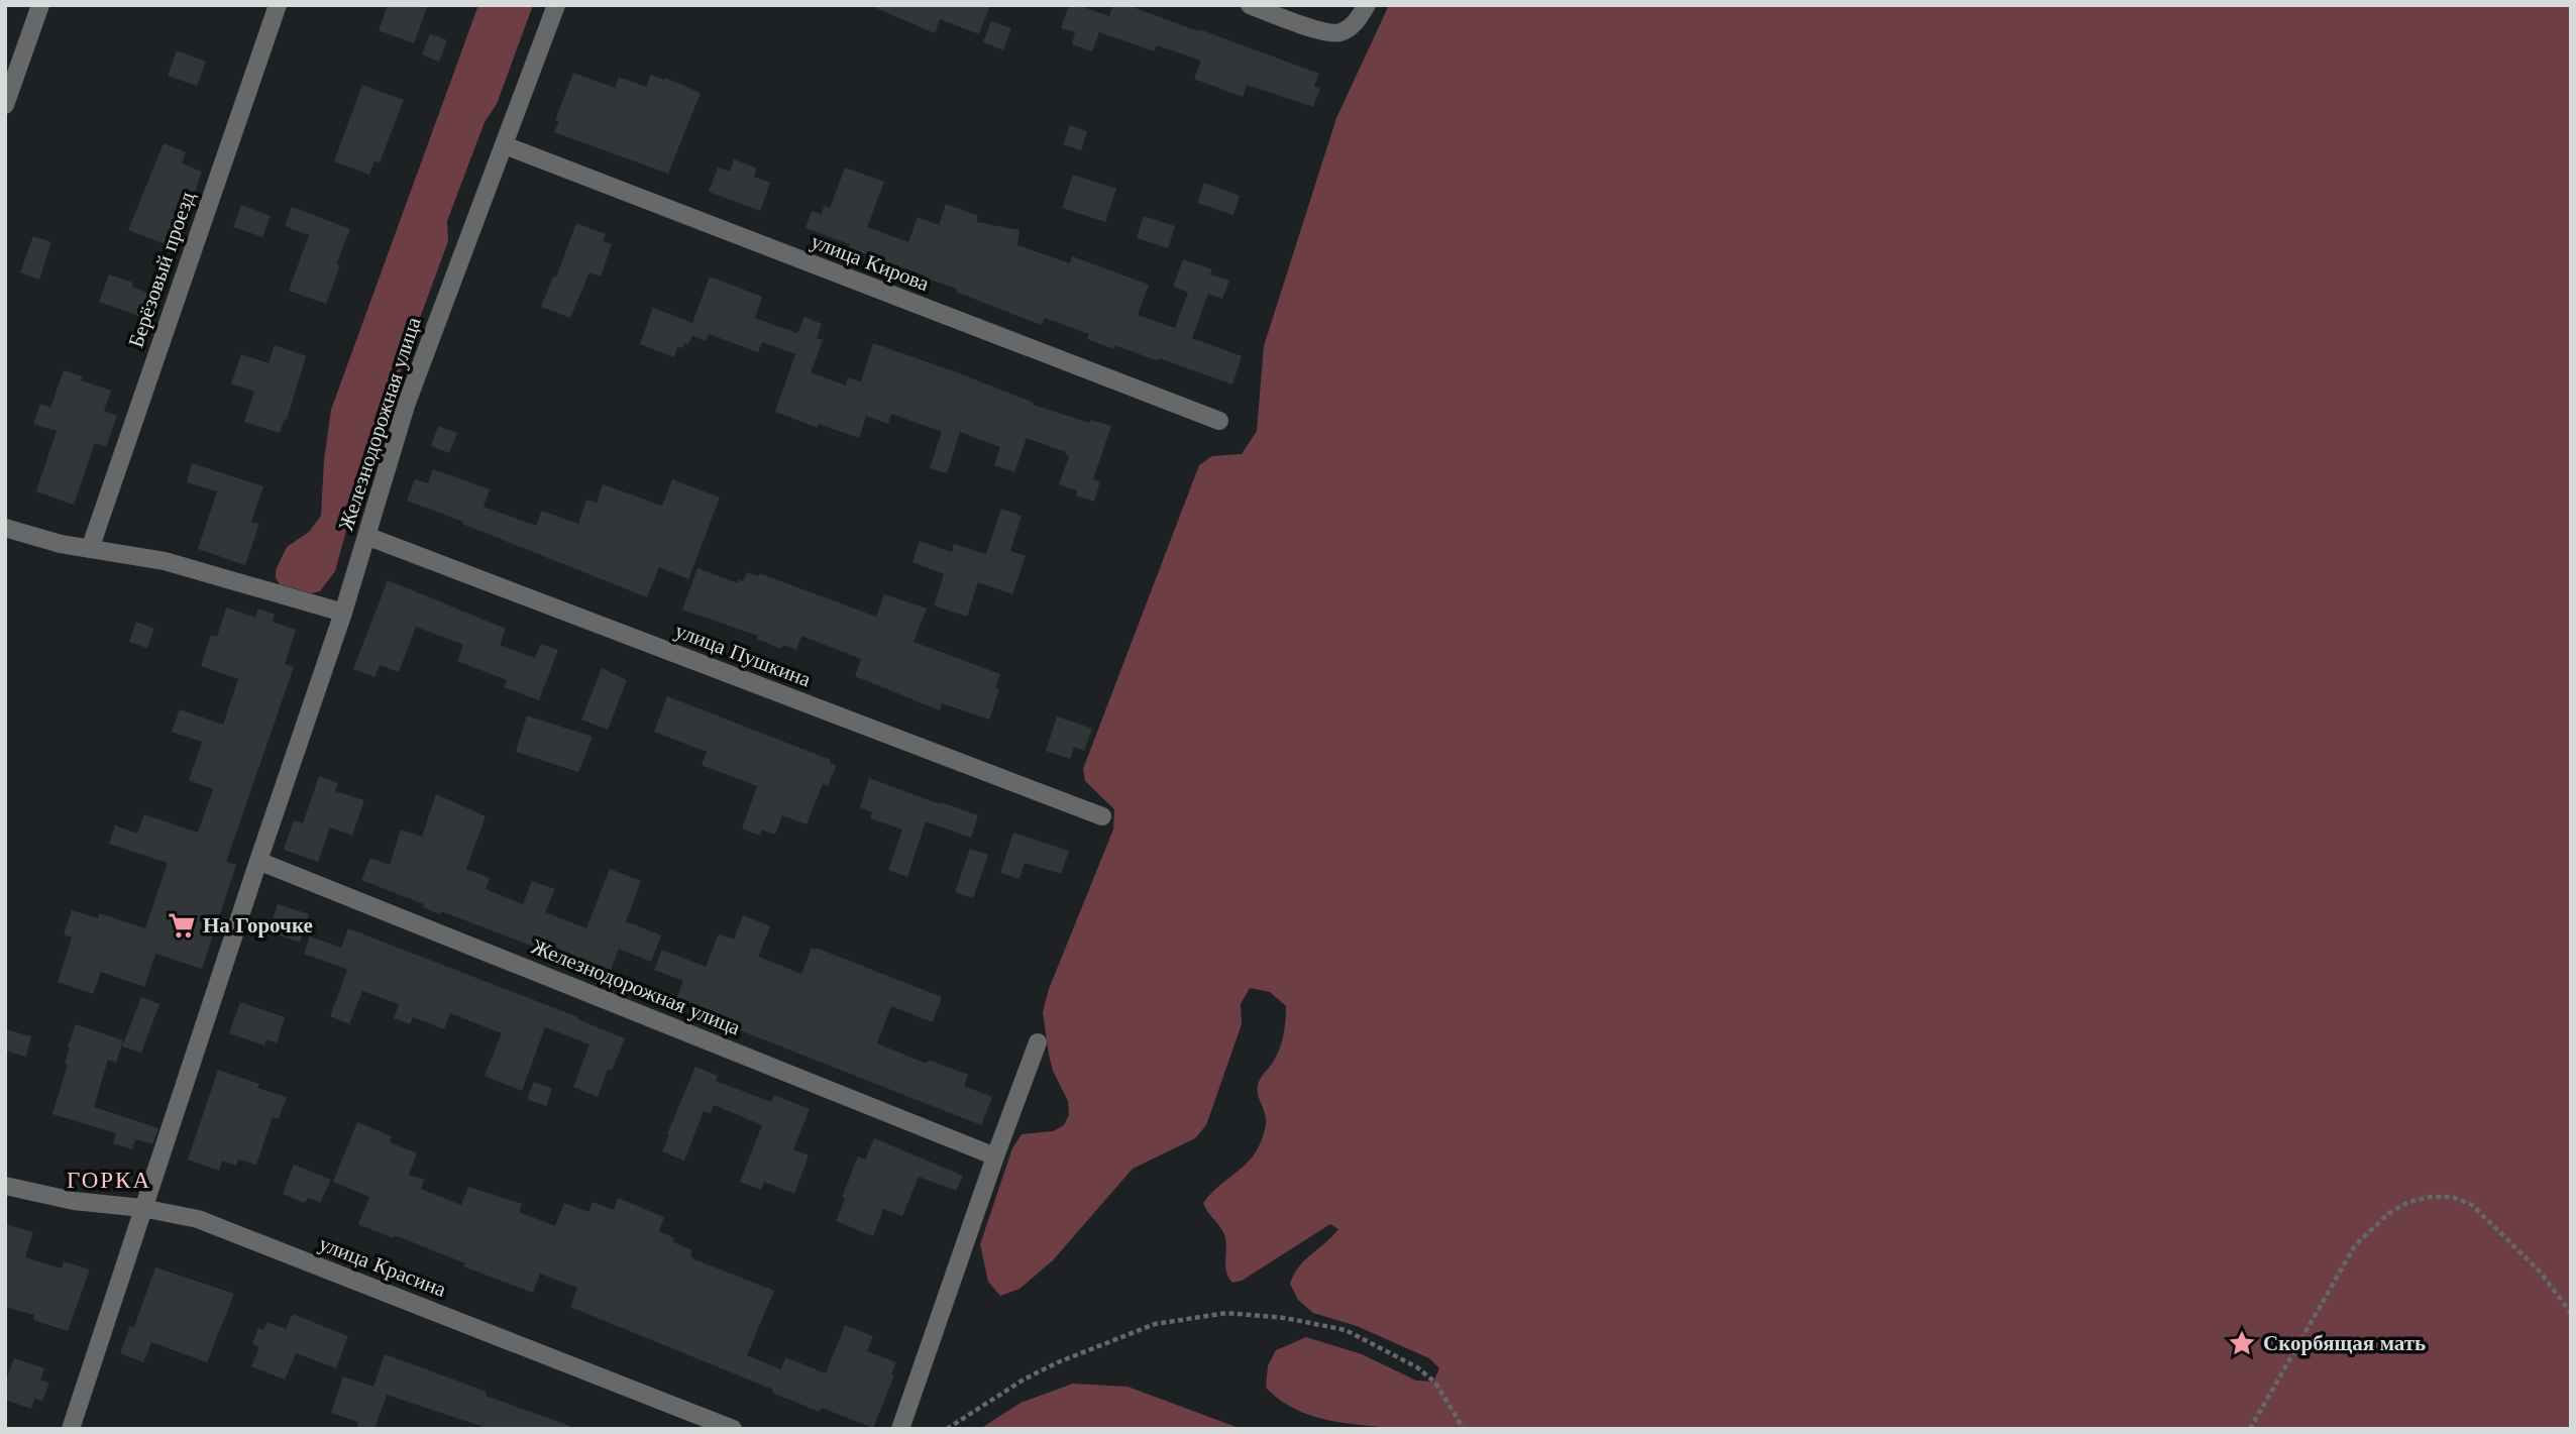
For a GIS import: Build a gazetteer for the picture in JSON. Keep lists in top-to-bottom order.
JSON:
{
  "streets": {
    "street": [
      "улица Кирова",
      "Берёзовый проезд",
      "Железнодорожная улица",
      "улица Пушкина",
      "улица Красина"
    ]
  },
  "crossings": [
    ["улица Кирова", "Железнодорожная улица"],
    ["Железнодорожная улица", "улица Пушкина"],
    ["Железнодорожная улица", "улица Красина"]
  ],
  "districts": ["ГОРКА"],
  "places": {
    "supermarket": ["На Горочке"],
    "place": ["Скорбящая мать"]
  }
}
